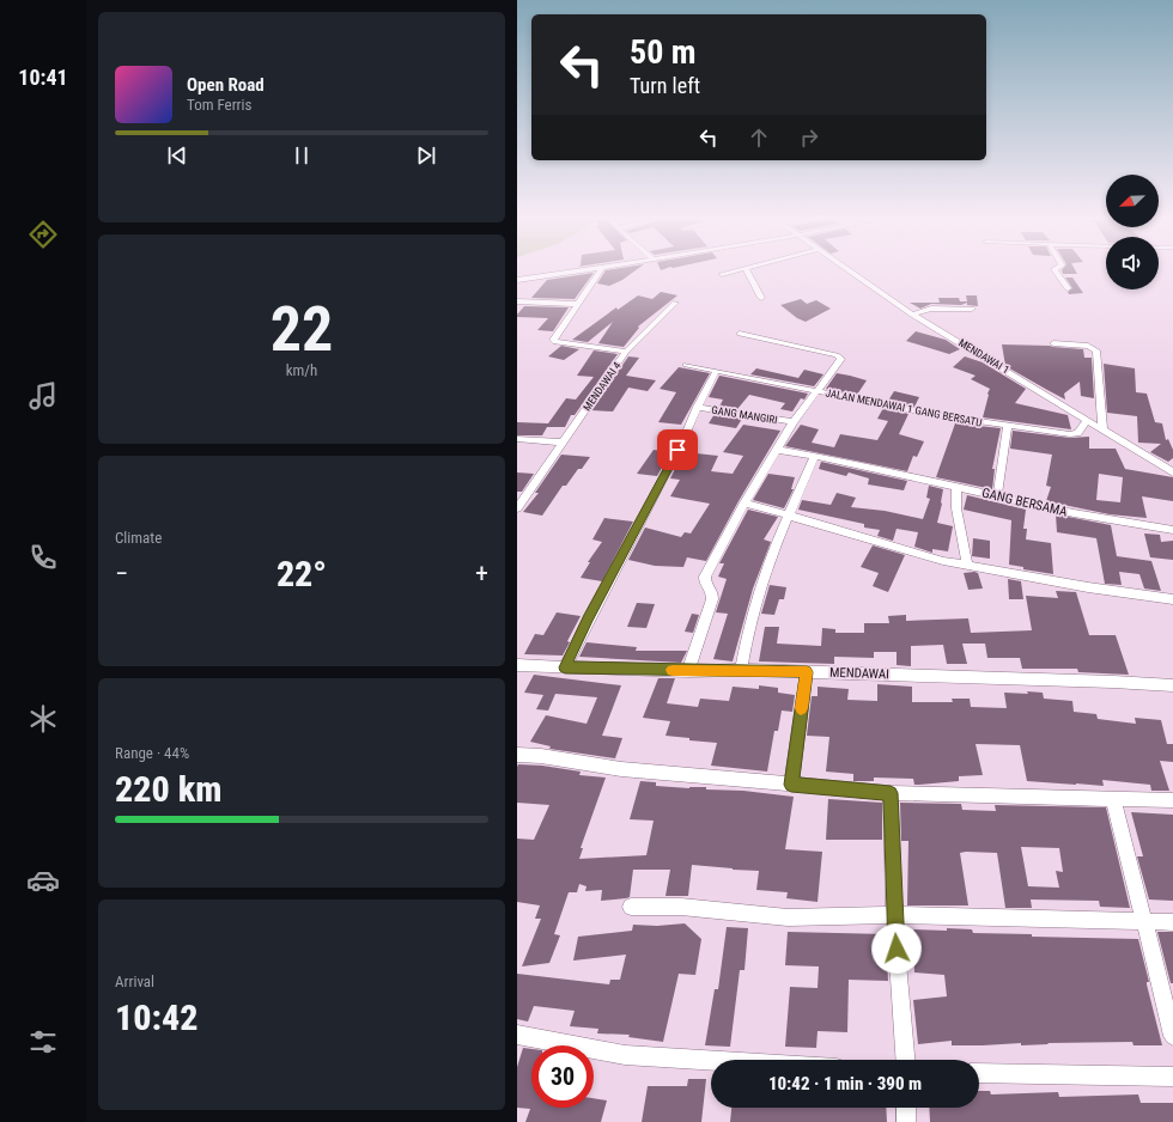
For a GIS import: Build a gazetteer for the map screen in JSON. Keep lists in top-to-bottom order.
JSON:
{
  "streets": {
    "street": [
      "MENDAWAI 1",
      "MENDAWAI 4",
      "JALAN MENDAWAI 1 GANG BERSATU",
      "GANG MANGIRI",
      "GANG BERSAMA",
      "MENDAWAI"
    ]
  },
  "crossings": [
    ["MENDAWAI 1", "JALAN MENDAWAI 1 GANG BERSATU"],
    ["JALAN MENDAWAI 1 GANG BERSATU", "GANG MANGIRI"],
    ["GANG MANGIRI", "MENDAWAI"]
  ],
  "north": "bottom left",
  "page": {
    "tabs": "10:41",
    "turn": ["50 m", "Turn left"],
    "song": ["Open Road", "Tom Ferris"],
    "tile": [
      ["22", "km/h"],
      "Climate",
      ["Range · 44%", "220 km"],
      ["Arrival", "10:42"]
    ],
    "heat": ["−", "22°", "+"],
    "limit": "30",
    "trip": "10:42 · 1 min · 390 m"
  }
}
